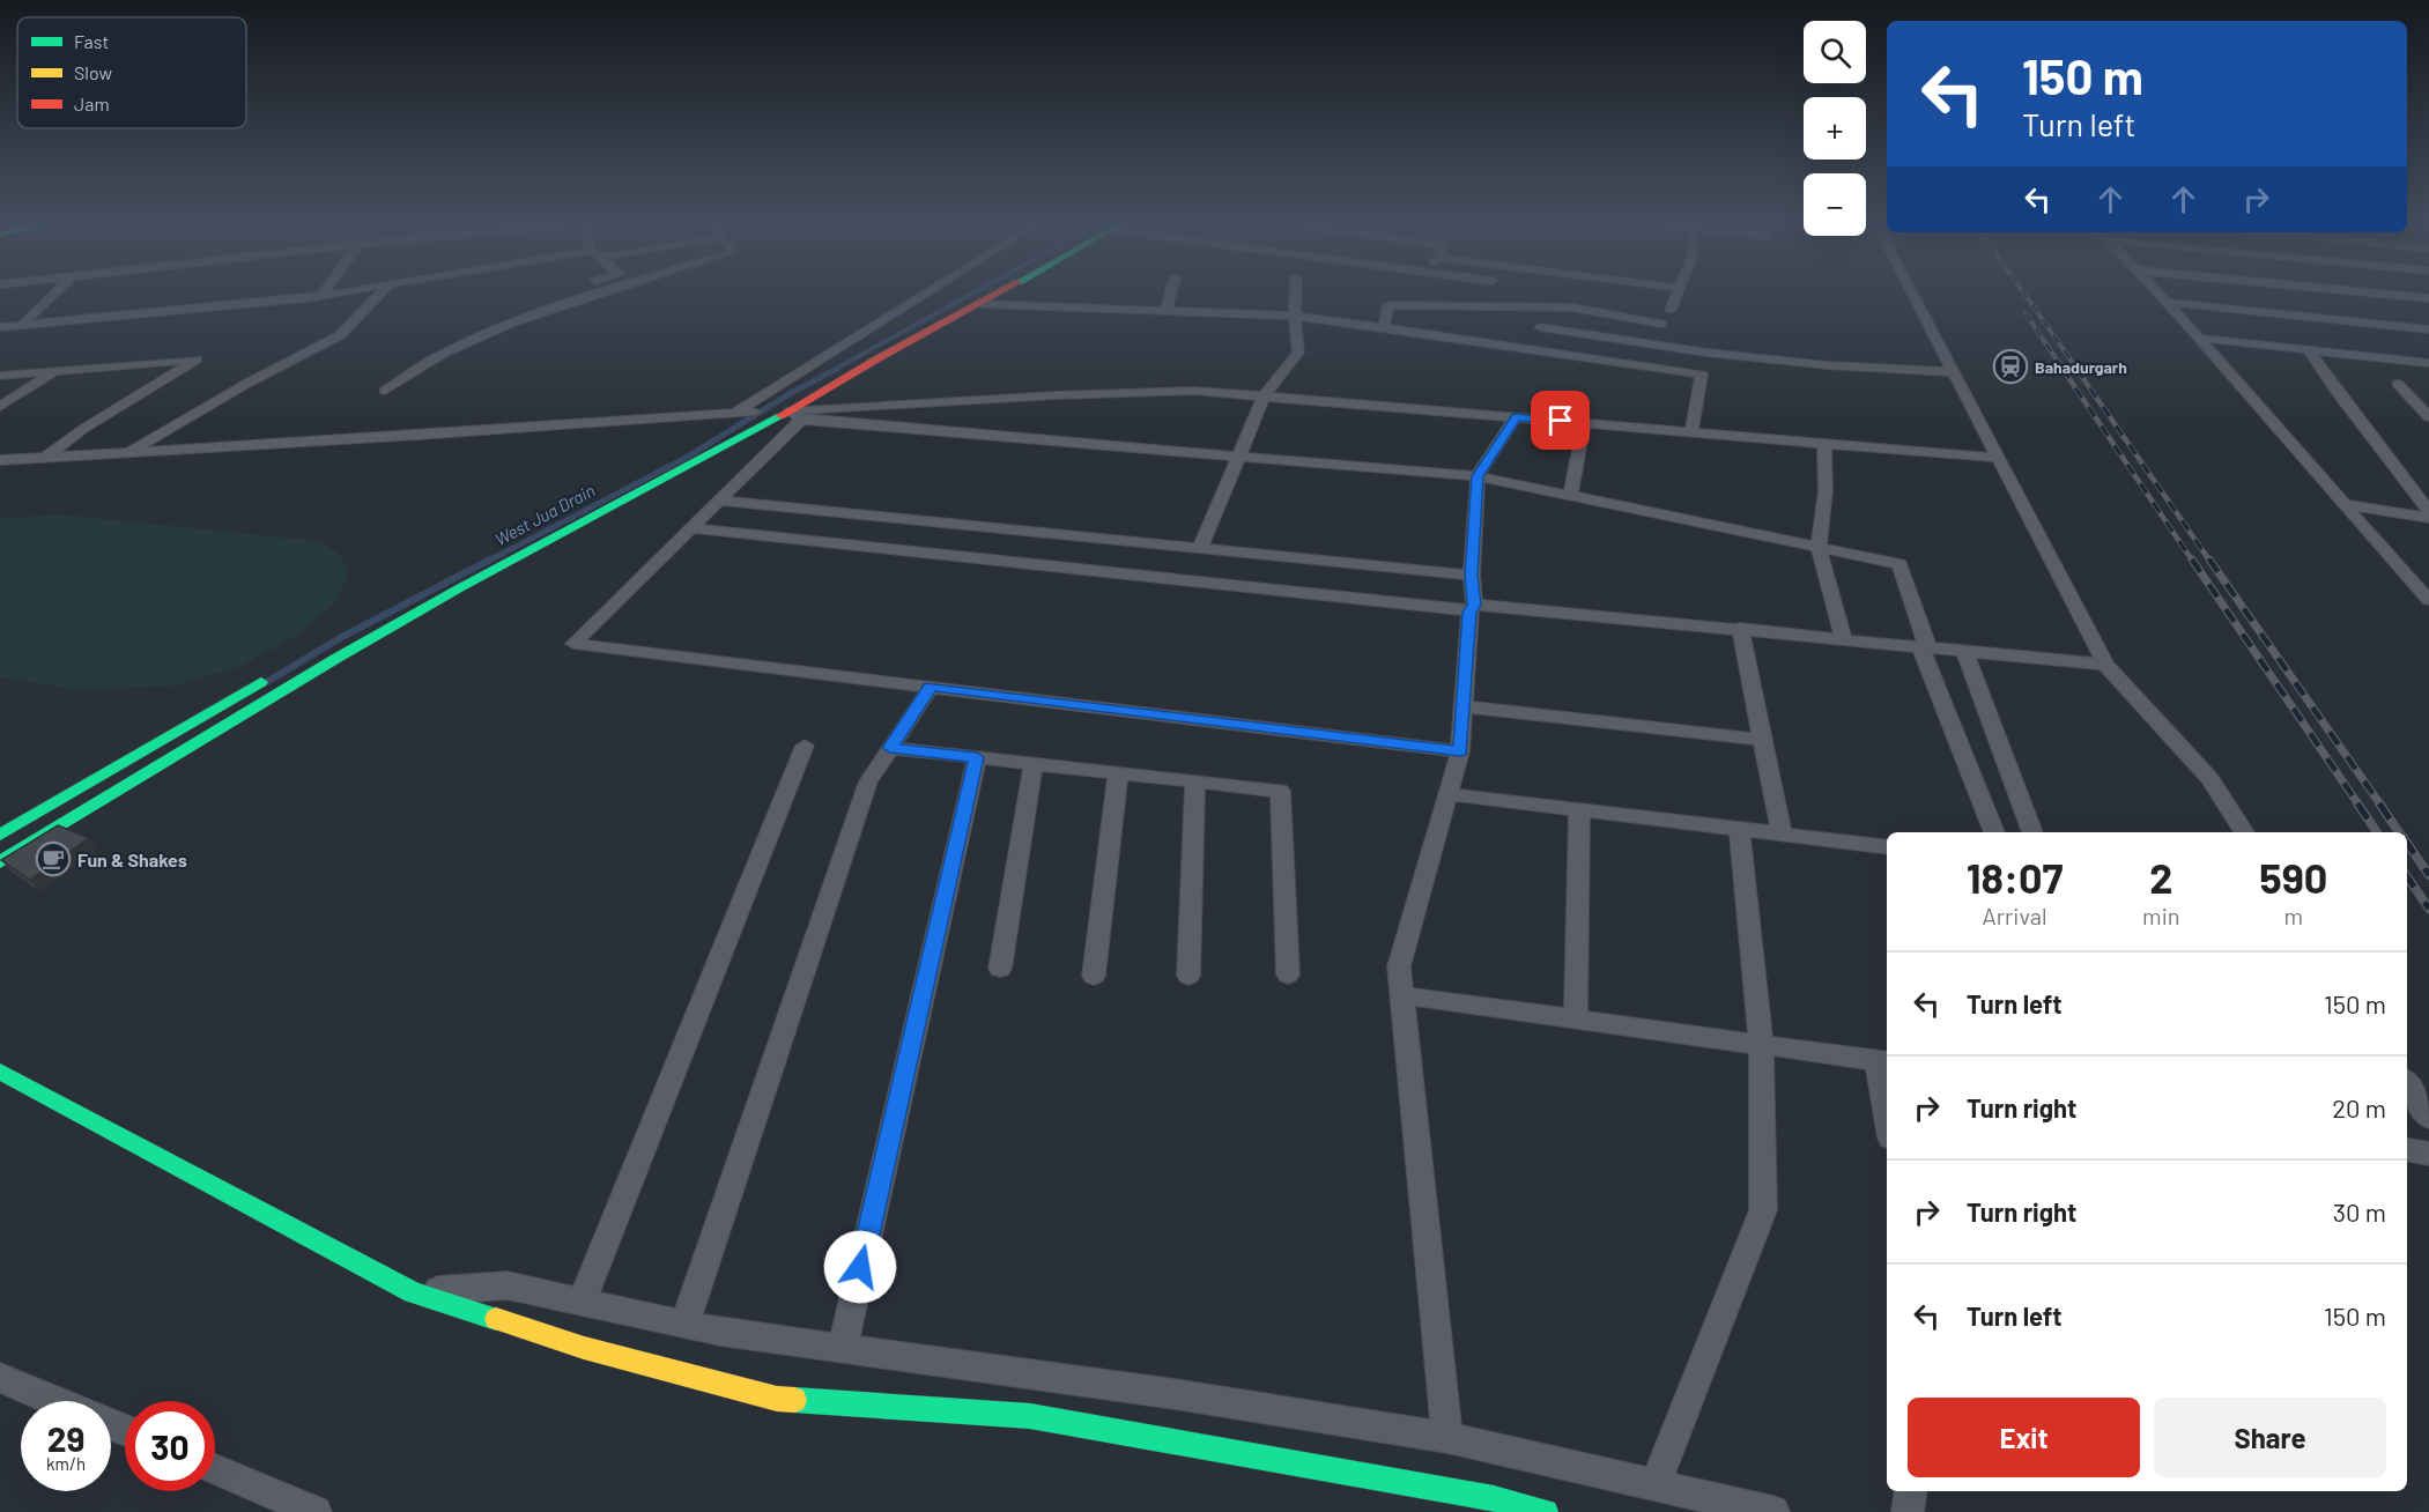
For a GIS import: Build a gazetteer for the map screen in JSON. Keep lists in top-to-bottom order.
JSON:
{
  "water": ["West Jua Drain"],
  "places": {
    "station": ["Bahadurgarh"],
    "cafe": ["Fun & Shakes"]
  },
  "legend": ["Fast", "Slow", "Jam"],
  "page": {
    "map_buttons": ["+", "−"],
    "turn": ["150 m", "Turn left"],
    "eta": [
      "18:07",
      "Arrival",
      "2",
      "min",
      "590",
      "m"
    ],
    "list": [
      {
        "name": "Turn left",
        "value": "150 m"
      },
      {
        "name": "Turn right",
        "value": "20 m"
      },
      {
        "name": "Turn right",
        "value": "30 m"
      },
      {
        "name": "Turn left",
        "value": "150 m"
      }
    ],
    "buttons": ["Exit", "Share"],
    "speed": "29 km/h",
    "limit": "30"
  }
}
